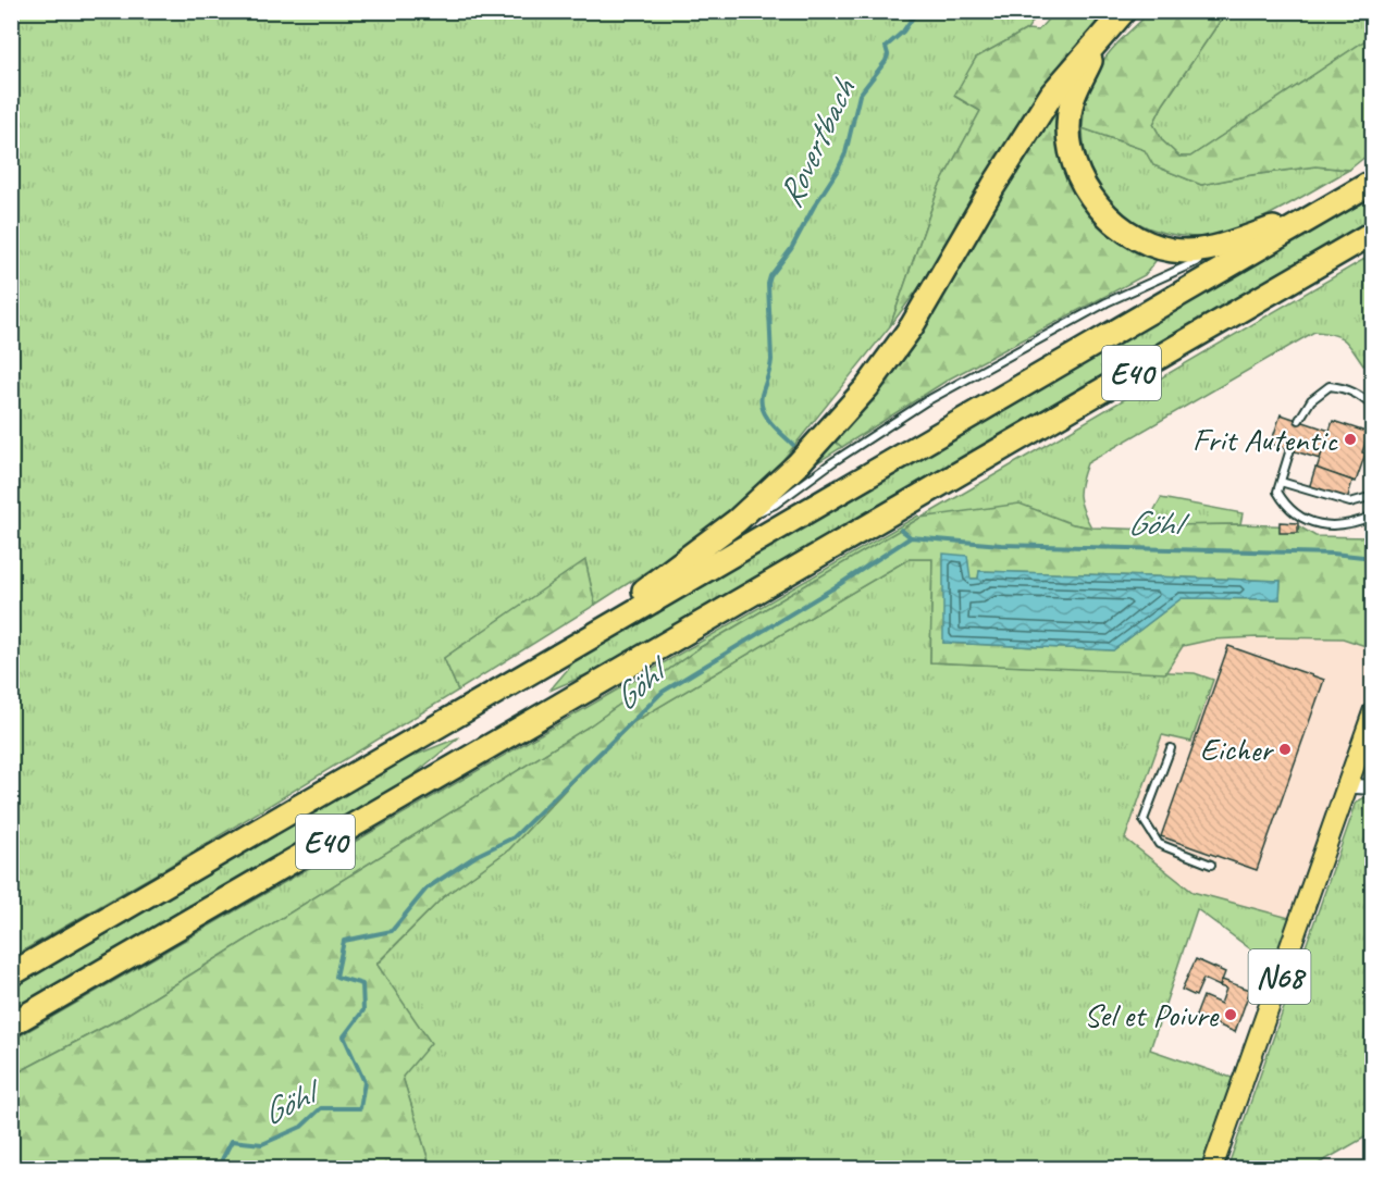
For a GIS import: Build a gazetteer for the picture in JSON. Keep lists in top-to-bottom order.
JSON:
{
  "streets": {
    "highway": ["E40"],
    "main road": ["N68"]
  },
  "water": ["Rovertbach", "Göhl"],
  "places": ["Frit Autentic", "Eicher", "Sel et Poivre"]
}
